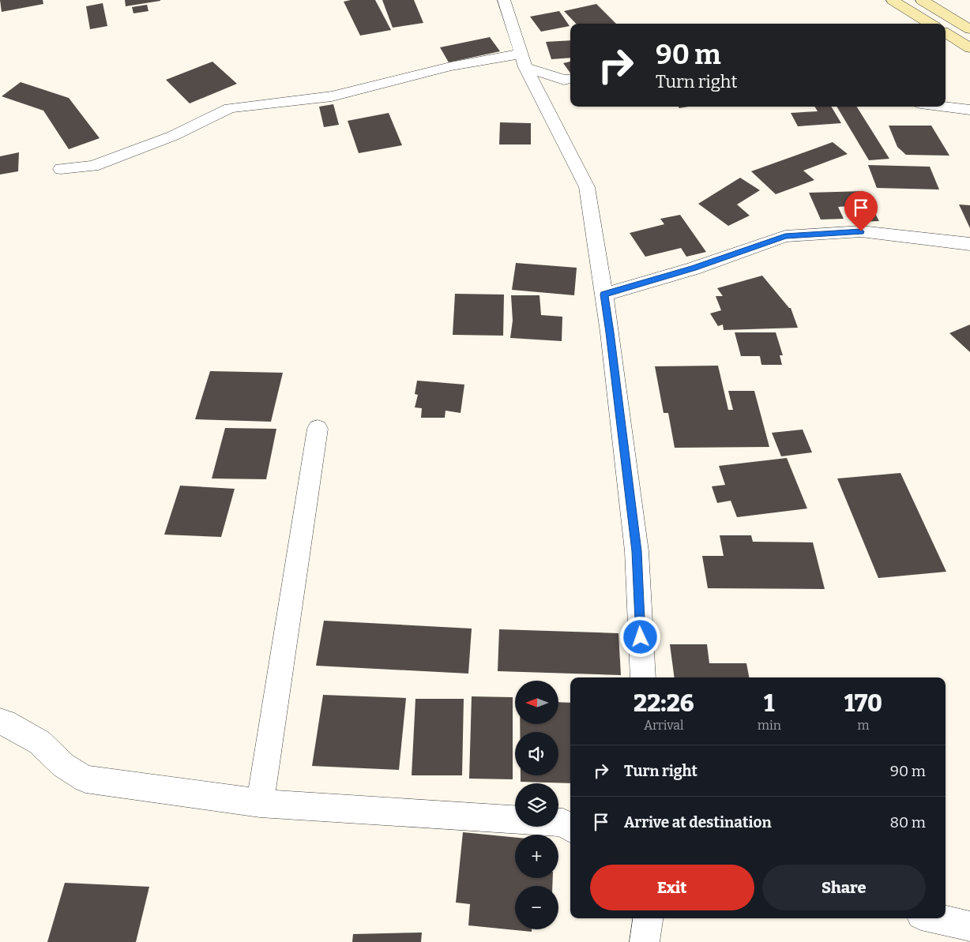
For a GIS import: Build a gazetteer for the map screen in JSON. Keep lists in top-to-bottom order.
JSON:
{
  "north": "left",
  "page": {
    "turn": ["90 m", "Turn right"],
    "eta": [
      "22:26",
      "Arrival",
      "1",
      "min",
      "170",
      "m"
    ],
    "map_buttons": ["+", "−"],
    "list": [
      {
        "name": "Turn right",
        "value": "90 m"
      },
      {
        "name": "Arrive at destination",
        "value": "80 m"
      }
    ],
    "buttons": ["Exit", "Share"]
  }
}
